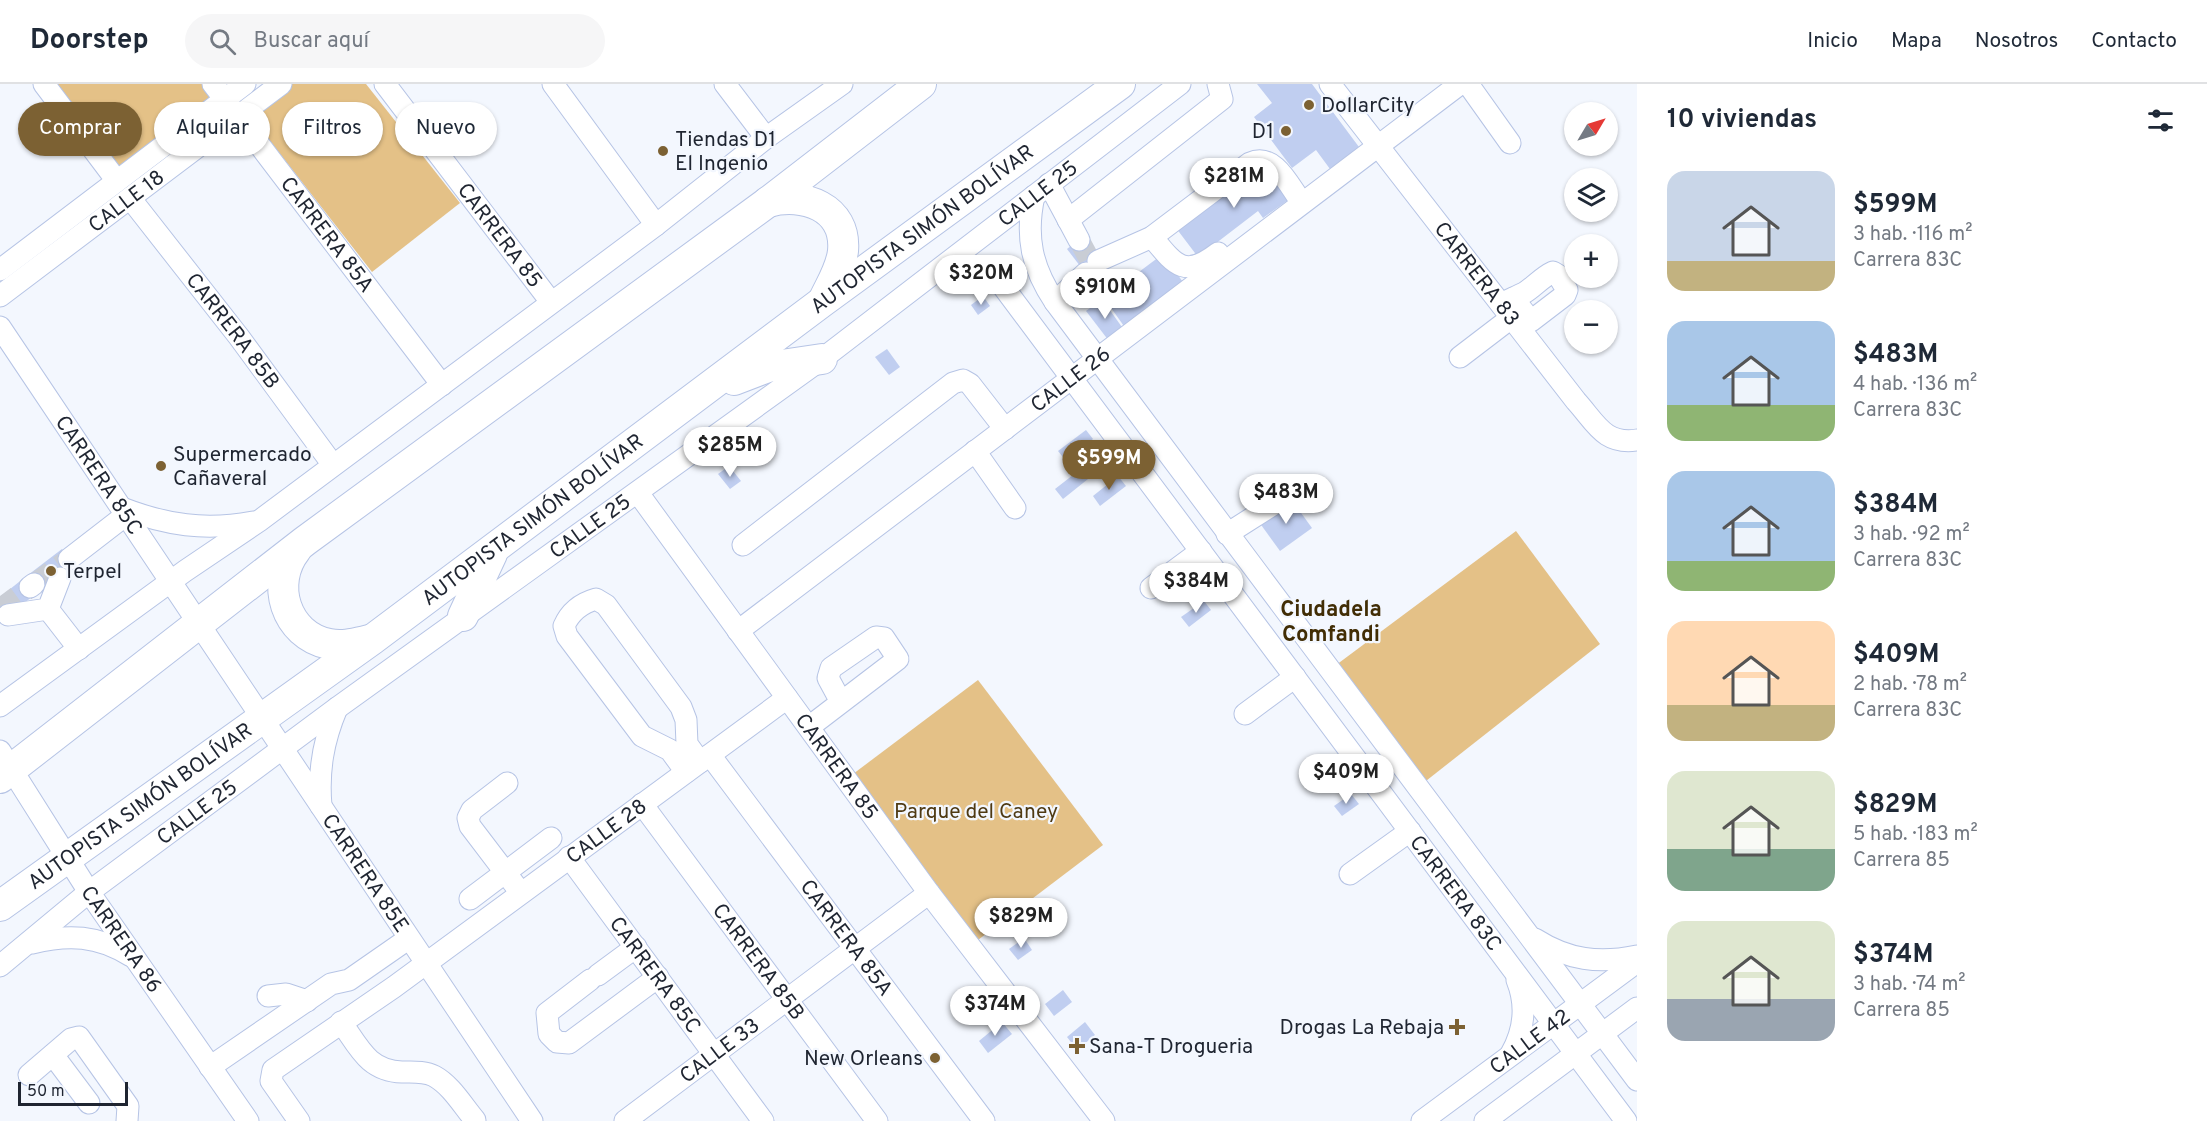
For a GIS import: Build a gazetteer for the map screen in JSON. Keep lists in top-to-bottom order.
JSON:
{
  "streets": {
    "highway": ["AUTOPISTA SIMÓN BOLÍVAR"],
    "street": [
      "CALLE 25",
      "CALLE 18",
      "CARRERA 85A",
      "CARRERA 85",
      "CARRERA 83",
      "CARRERA 85B",
      "CALLE 26",
      "CARRERA 85C",
      "CALLE 28",
      "CARRERA 85E",
      "CARRERA 83C",
      "CARRERA 86",
      "CALLE 42",
      "CALLE 33"
    ]
  },
  "crossings": [
    ["CALLE 25", "CARRERA 85"],
    ["CALLE 25", "CARRERA 85E"],
    ["CALLE 25", "CARRERA 83C"],
    ["CALLE 25", "CARRERA 86"],
    ["CALLE 18", "CARRERA 85B"],
    ["AUTOPISTA SIMÓN BOLÍVAR", "CARRERA 85E"],
    ["AUTOPISTA SIMÓN BOLÍVAR", "CARRERA 86"],
    ["CARRERA 85A", "CALLE 28"],
    ["CARRERA 85A", "CALLE 33"],
    ["CARRERA 85", "CALLE 26"],
    ["CARRERA 85", "CALLE 28"],
    ["CARRERA 85", "CALLE 33"],
    ["CARRERA 83", "CALLE 26"],
    ["CARRERA 85B", "CALLE 28"],
    ["CARRERA 85B", "CALLE 33"],
    ["CALLE 26", "CARRERA 83C"],
    ["CARRERA 85C", "CALLE 28"],
    ["CARRERA 85C", "CARRERA 85E"],
    ["CARRERA 85C", "CALLE 33"],
    ["CALLE 28", "CARRERA 85E"],
    ["CARRERA 83C", "CALLE 42"]
  ],
  "districts": ["Ciudadela Comfandi"],
  "parks": ["Parque del Caney"],
  "places": {
    "other": [
      "DollarCity",
      "D1",
      "Tiendas D1 El Ingenio",
      "Supermercado Cañaveral",
      "Terpel",
      "New Orleans"
    ],
    "health": ["Drogas La Rebaja", "Sana-T Drogueria"]
  },
  "scale_bar": "50 m",
  "north": "top right",
  "page": {
    "header": "Doorstep",
    "search": "Buscar aquí",
    "nav": [
      "Inicio",
      "Mapa",
      "Nosotros",
      "Contacto"
    ],
    "heading": "10 viviendas",
    "map_buttons": ["+", "−"],
    "chip": [
      "Comprar",
      "Alquilar",
      "Filtros",
      "Nuevo"
    ],
    "list": [
      {
        "name": "$599M",
        "note": "3 hab. · 116 m² · Carrera 83C"
      },
      {
        "name": "$483M",
        "note": "4 hab. · 136 m² · Carrera 83C"
      },
      {
        "name": "$384M",
        "note": "3 hab. · 92 m² · Carrera 83C"
      },
      {
        "name": "$409M",
        "note": "2 hab. · 78 m² · Carrera 83C"
      },
      {
        "name": "$829M",
        "note": "5 hab. · 183 m² · Carrera 85"
      },
      {
        "name": "$374M",
        "note": "3 hab. · 74 m² · Carrera 85"
      }
    ],
    "price": [
      "$281M",
      "$320M",
      "$910M",
      "$285M",
      "$599M",
      "$483M",
      "$384M",
      "$409M",
      "$829M",
      "$374M"
    ],
    "scale": "50 m"
  }
}
